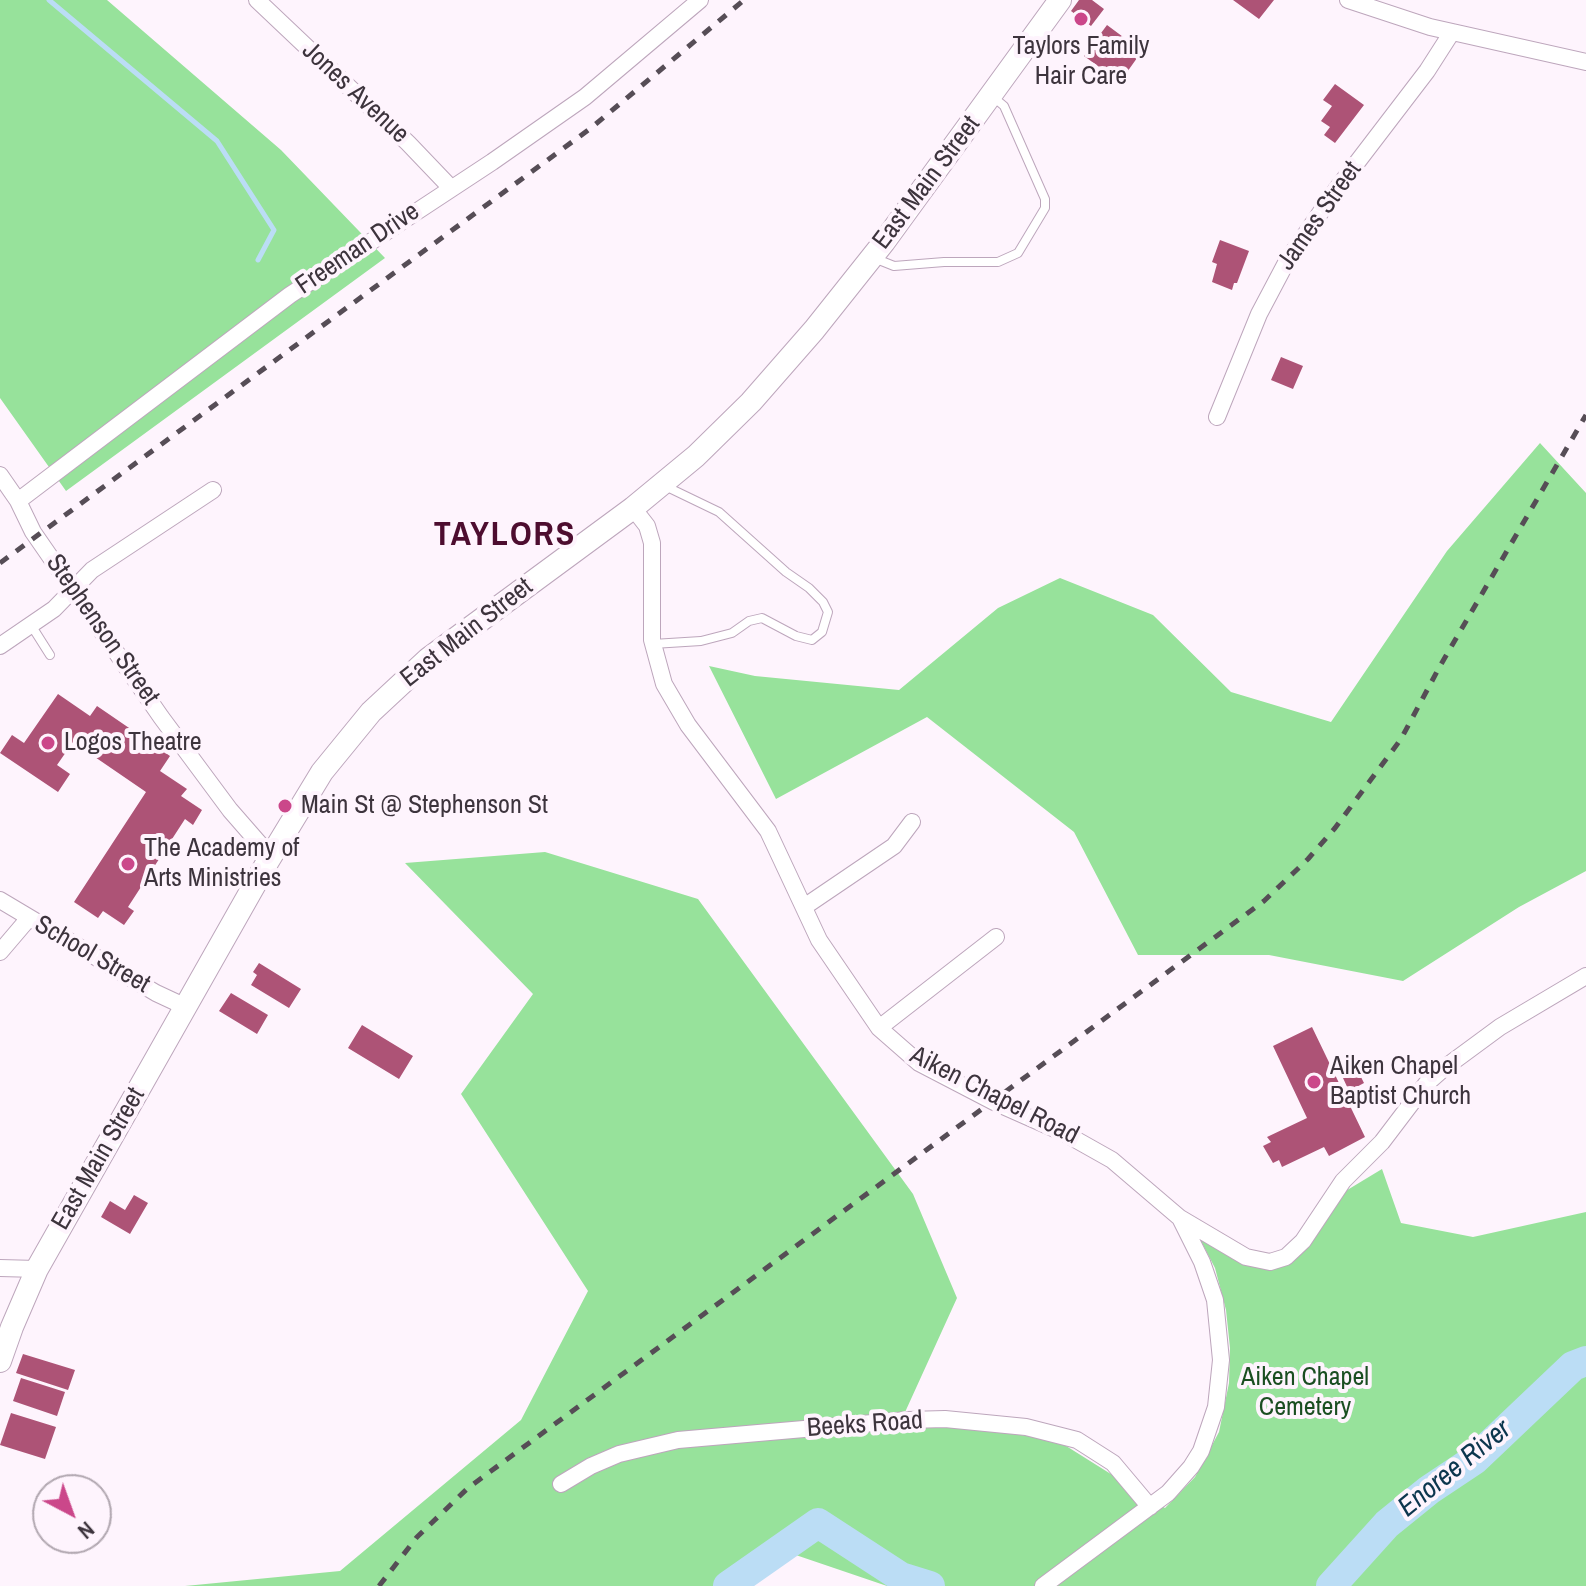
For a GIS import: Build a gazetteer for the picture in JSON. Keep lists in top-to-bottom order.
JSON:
{
  "streets": {
    "street": [
      "Jones Avenue",
      "East Main Street",
      "James Street",
      "Freeman Drive",
      "Stephenson Street",
      "School Street",
      "Aiken Chapel Road",
      "Beeks Road"
    ]
  },
  "crossings": [
    ["Jones Avenue", "Freeman Drive"],
    ["East Main Street", "Stephenson Street"],
    ["East Main Street", "School Street"],
    ["East Main Street", "Aiken Chapel Road"],
    ["Freeman Drive", "Stephenson Street"],
    ["Aiken Chapel Road", "Beeks Road"]
  ],
  "districts": ["TAYLORS"],
  "water": ["Enoree River"],
  "parks": ["Aiken Chapel Cemetery"],
  "places": [
    "Taylors Family Hair Care",
    "Logos Theatre",
    "Main St @ Stephenson St",
    "The Academy of Arts Ministries",
    "Aiken Chapel Baptist Church"
  ],
  "north": "bottom right"
}
